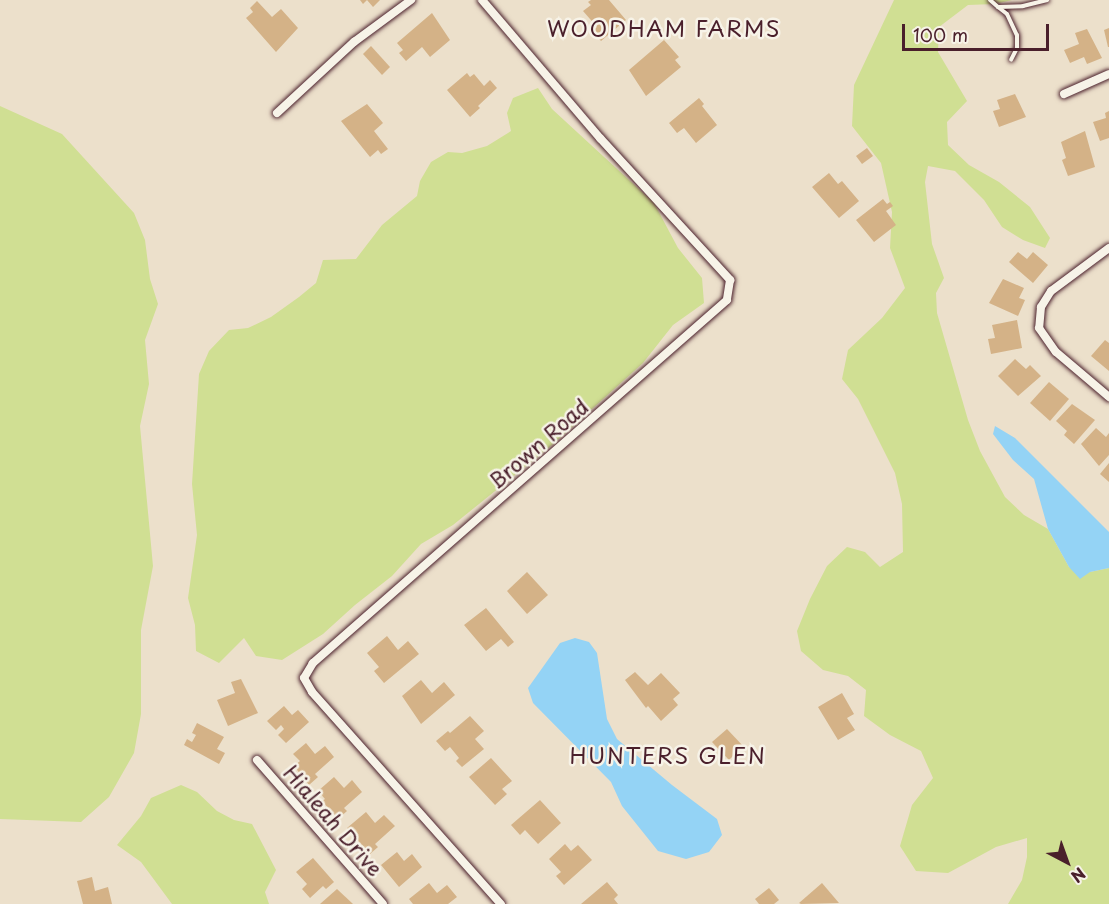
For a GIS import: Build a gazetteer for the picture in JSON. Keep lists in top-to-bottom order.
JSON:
{
  "streets": {
    "street": ["Brown Road", "Hialeah Drive"]
  },
  "districts": ["WOODHAM FARMS", "HUNTERS GLEN"],
  "scale_bar": "100 m",
  "north": "bottom right"
}
